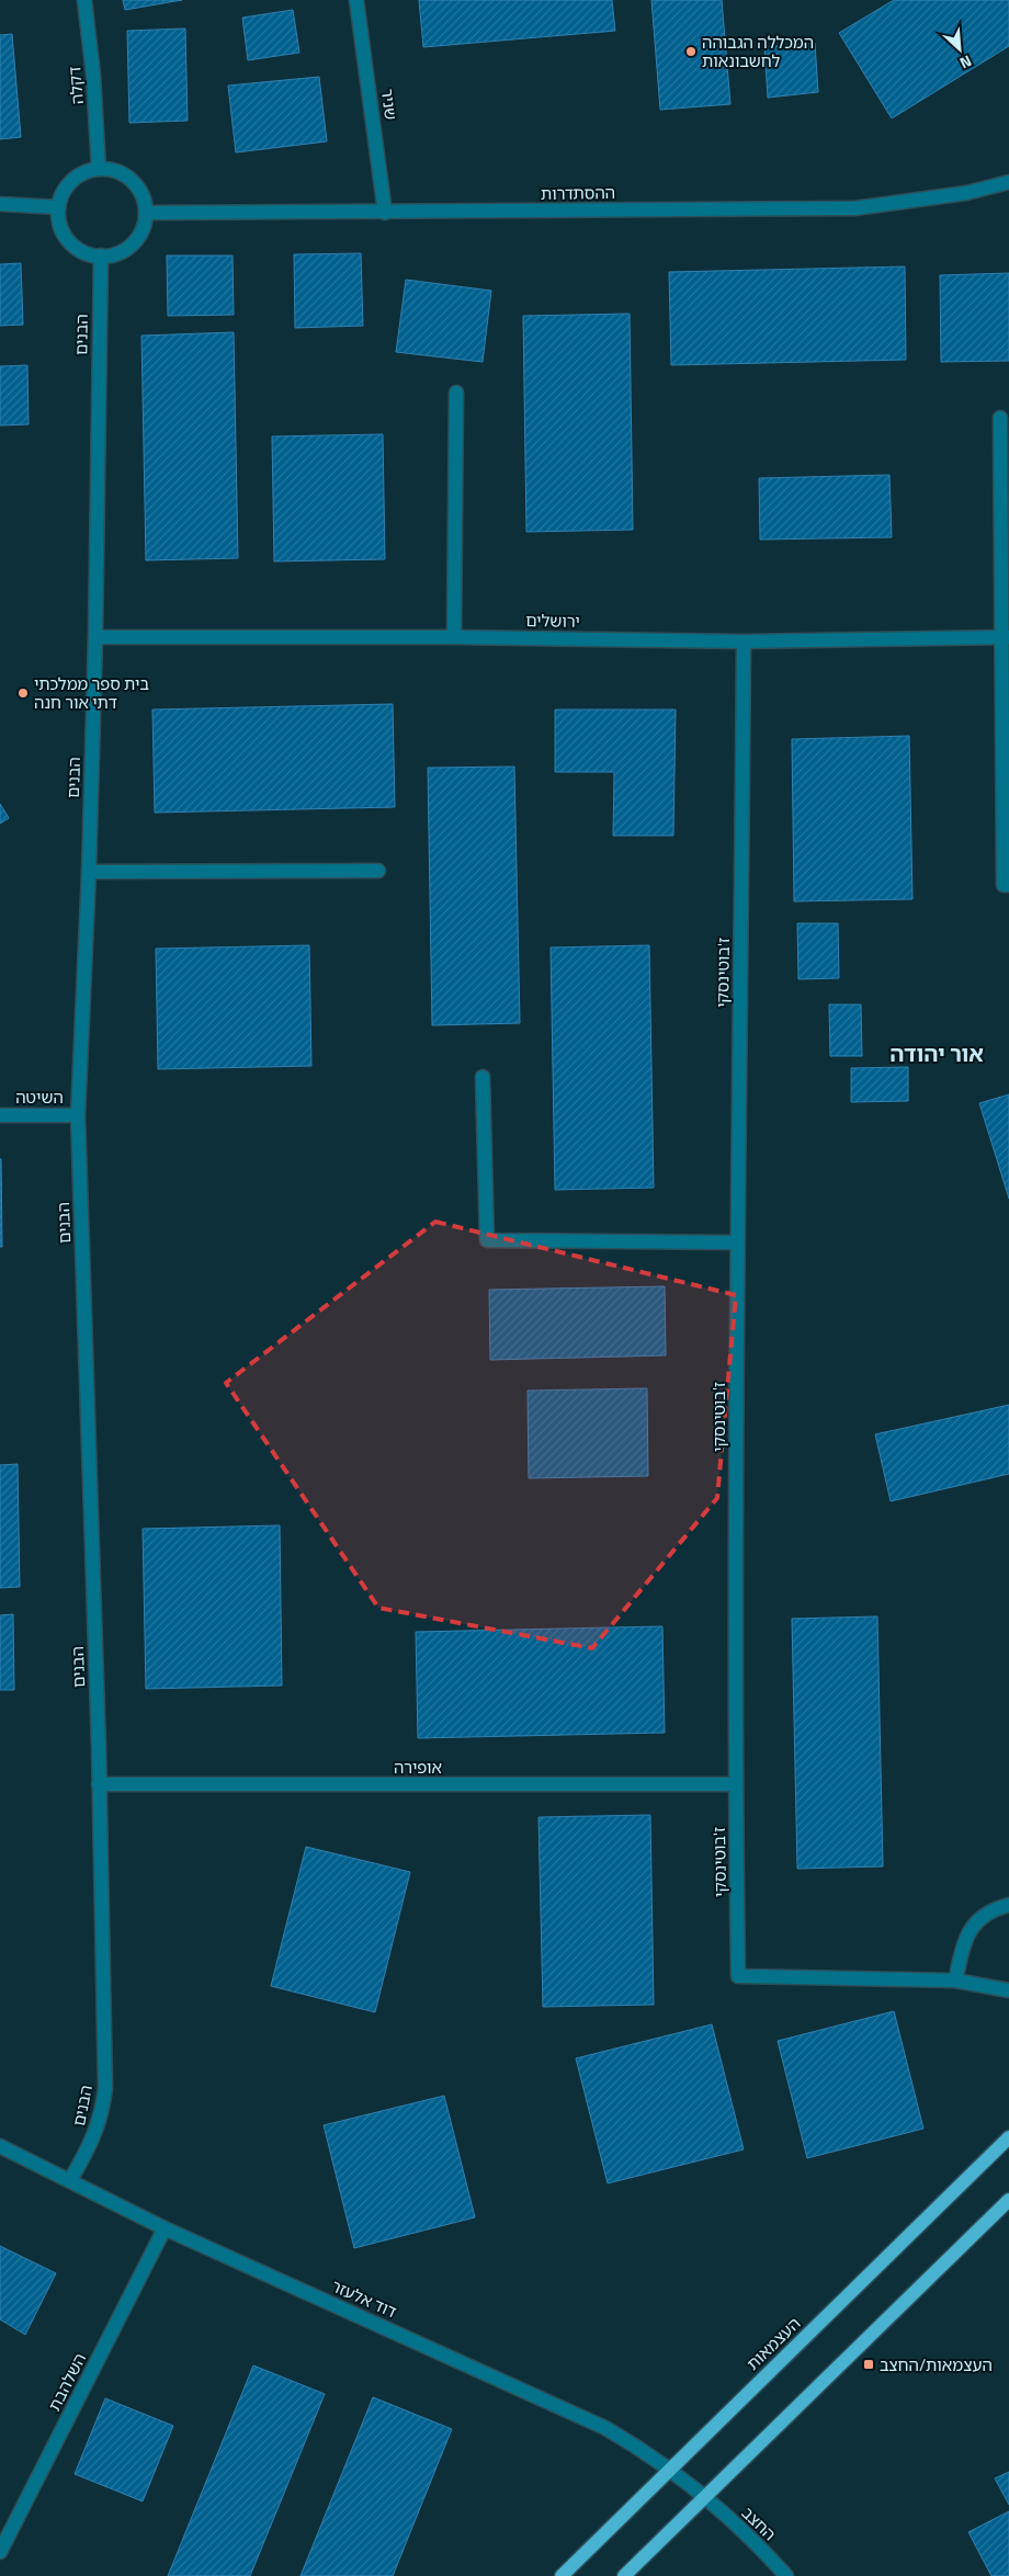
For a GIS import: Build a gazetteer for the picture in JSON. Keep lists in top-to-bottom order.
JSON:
{
  "streets": {
    "main road": ["העצמאות"],
    "street": [
      "דקלה",
      "שניר",
      "ההסתדרות",
      "הבנים",
      "ירושלים",
      "ז'בוטינסקי",
      "השיטה",
      "אופירה",
      "דוד אלעזר",
      "השלהבת",
      "החצב"
    ]
  },
  "crossings": [
    ["דקלה", "ההסתדרות"],
    ["דקלה", "הבנים"],
    ["שניר", "ההסתדרות"],
    ["ההסתדרות", "הבנים"],
    ["הבנים", "ירושלים"],
    ["הבנים", "השיטה"],
    ["הבנים", "אופירה"],
    ["הבנים", "דוד אלעזר"],
    ["ירושלים", "ז'בוטינסקי"],
    ["ז'בוטינסקי", "אופירה"],
    ["דוד אלעזר", "העצמאות"],
    ["דוד אלעזר", "השלהבת"],
    ["דוד אלעזר", "החצב"]
  ],
  "districts": ["אור יהודה"],
  "places": {
    "other": ["המכללה הגבוהה לחשבונאות", "בית ספר ממלכתי דתי אור חנה"],
    "transit": ["העצמאות/החצב"]
  },
  "north": "bottom right"
}
